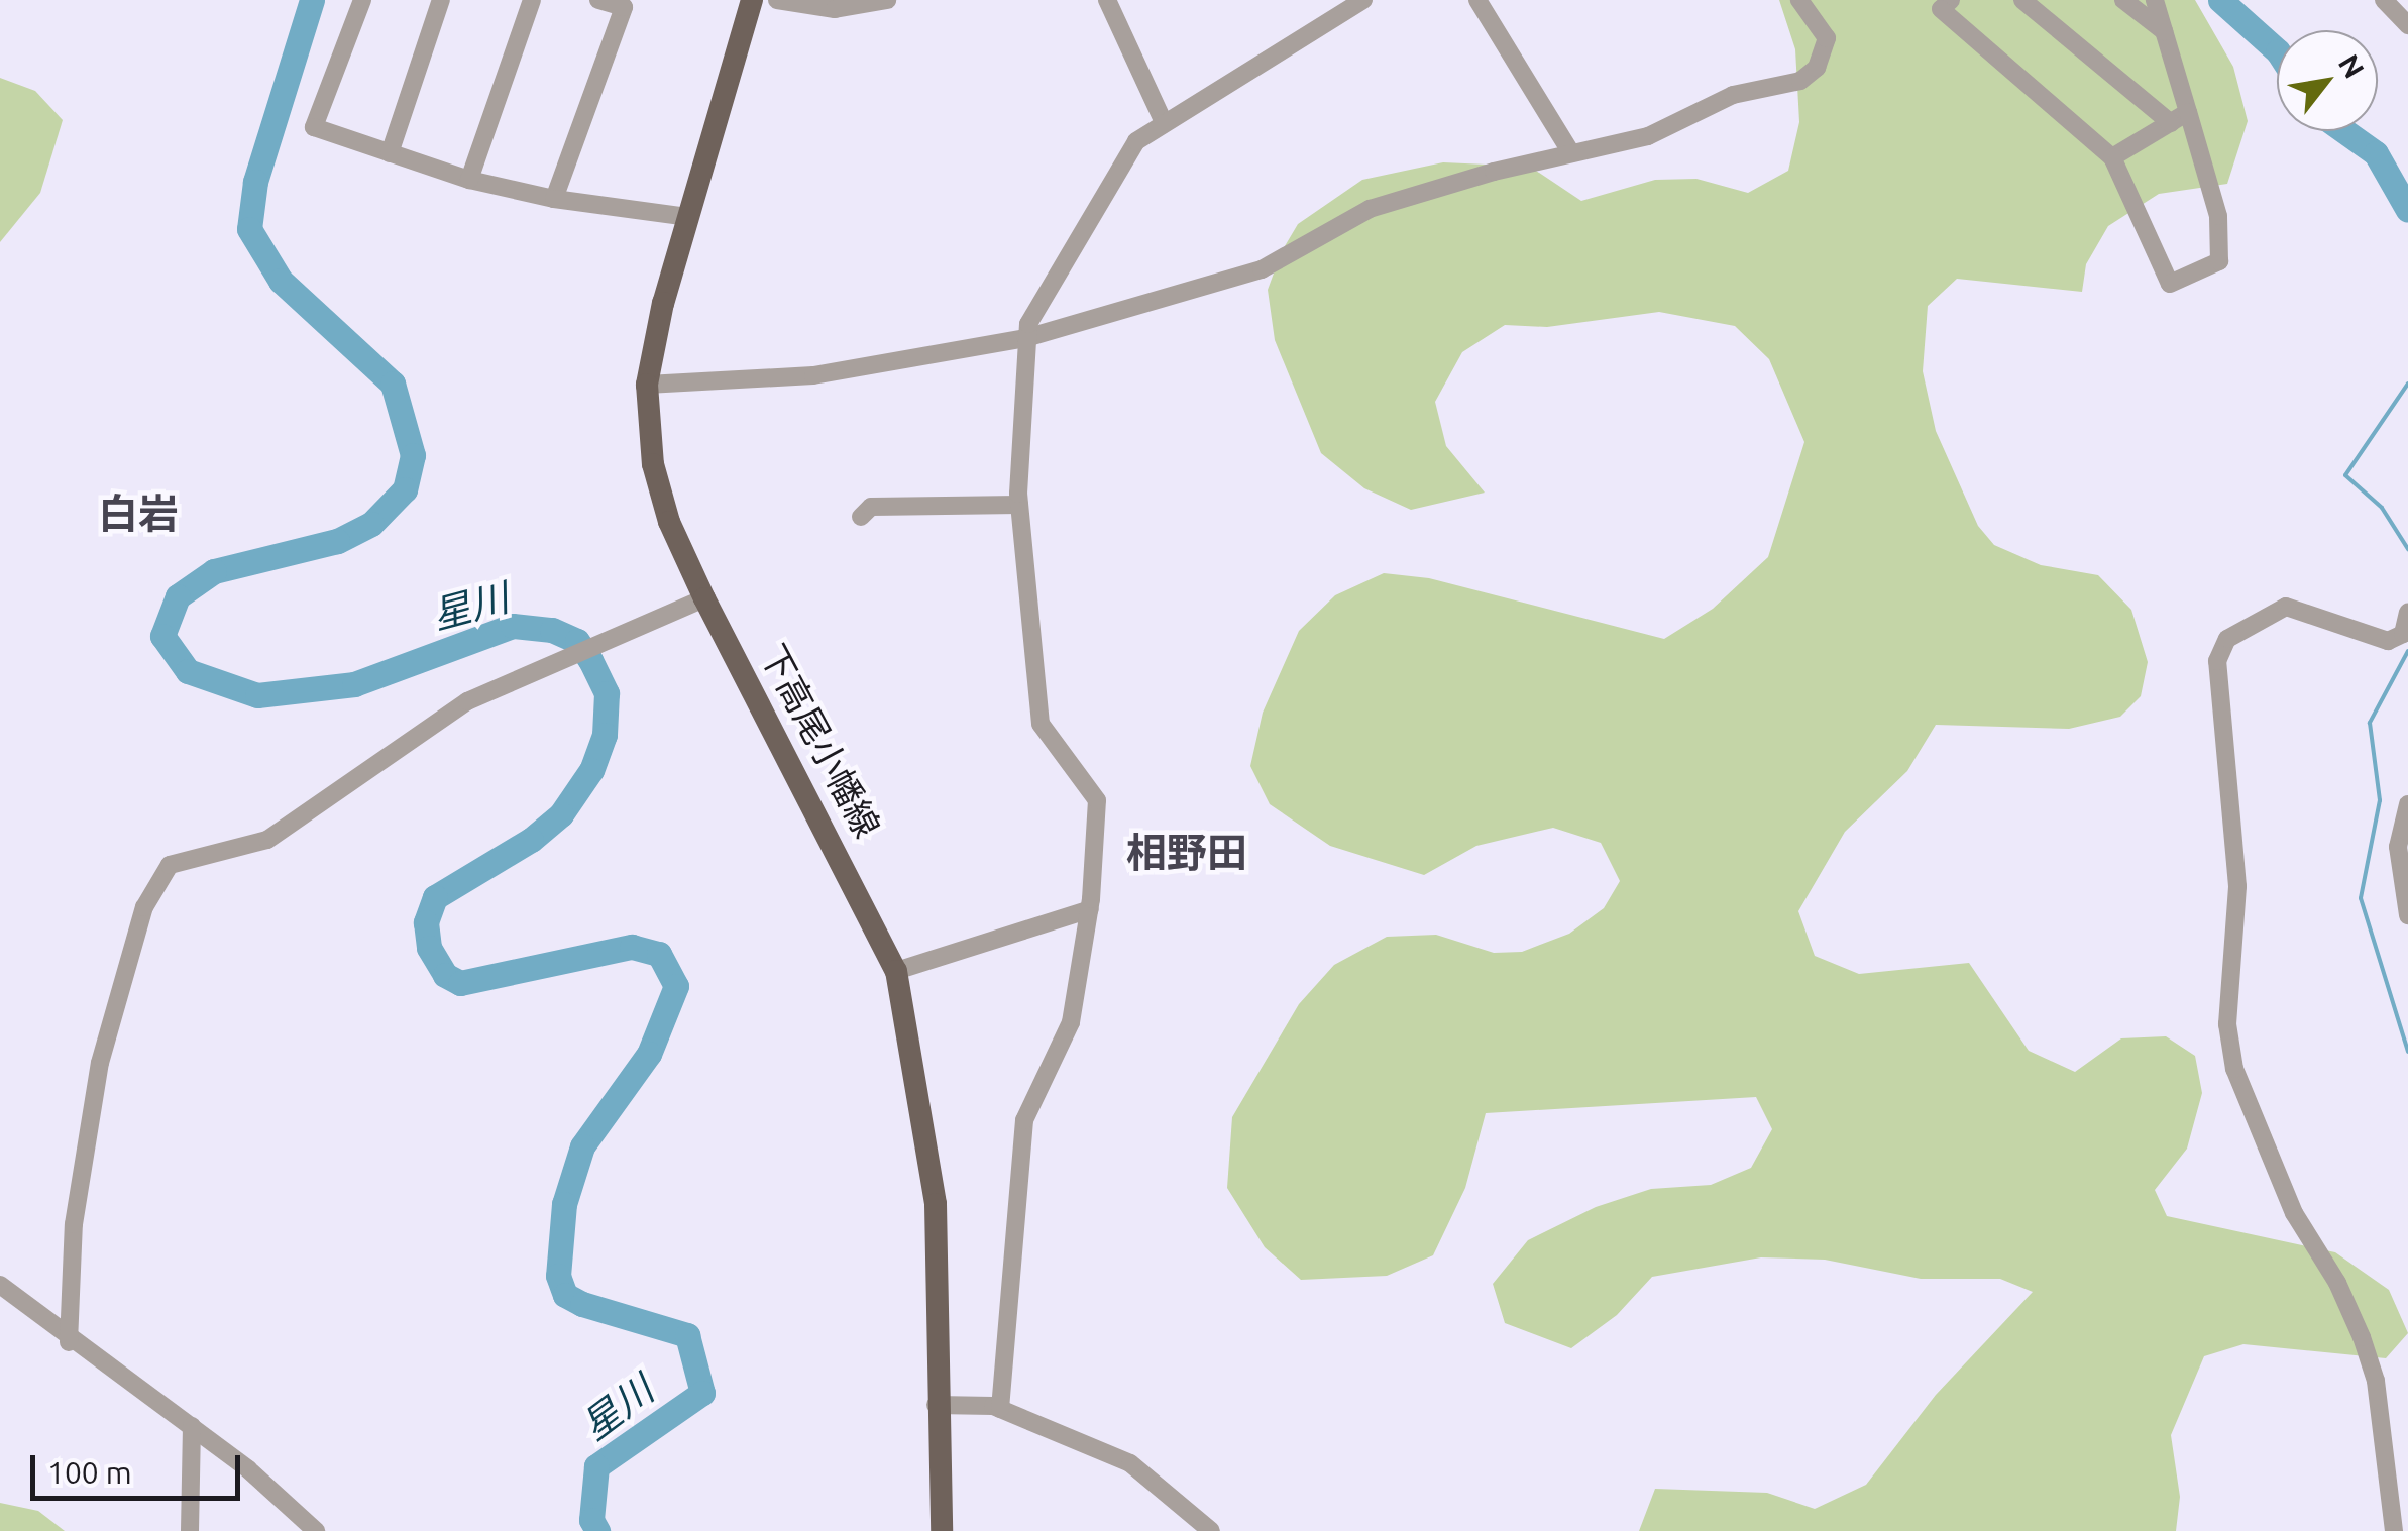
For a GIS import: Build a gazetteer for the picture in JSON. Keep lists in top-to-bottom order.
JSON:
{
  "streets": {
    "main road": ["下高尾小幡線"]
  },
  "districts": ["白岩", "相野田"],
  "water": ["星川"],
  "scale_bar": "100 m",
  "north": "top right"
}
